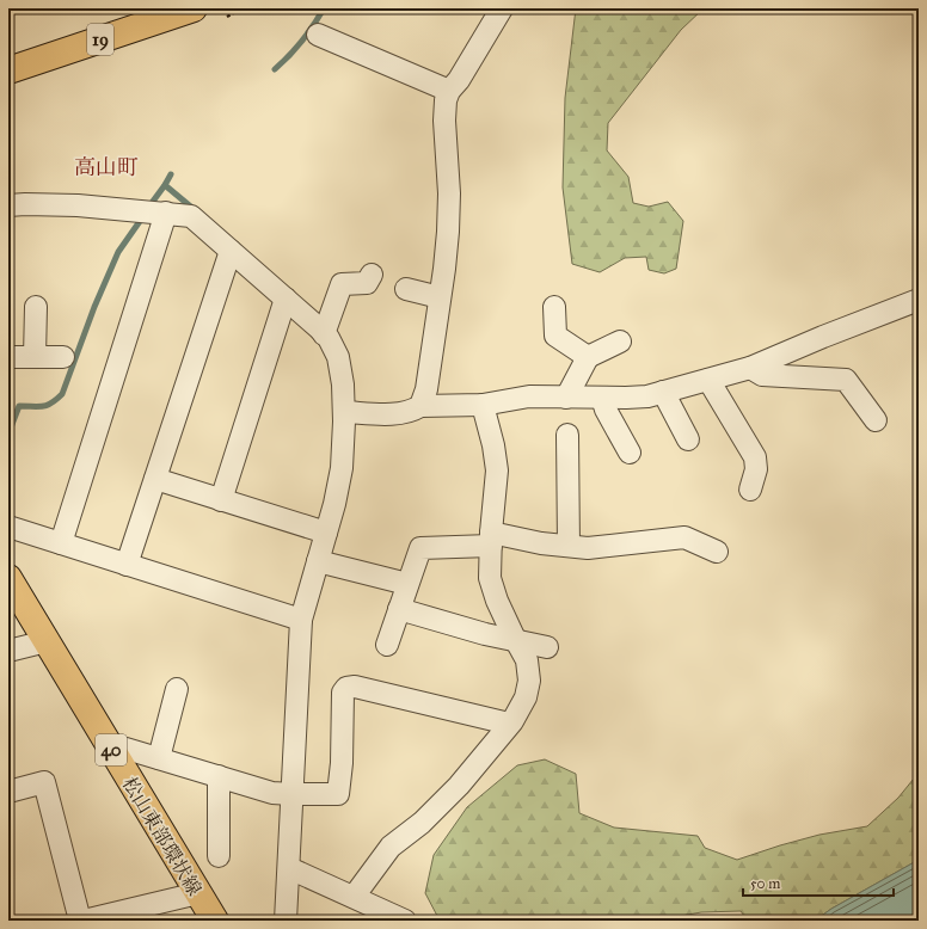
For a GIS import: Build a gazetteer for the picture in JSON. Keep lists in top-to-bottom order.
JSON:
{
  "streets": {
    "main road": ["19", "40", "松山東部環状線"]
  },
  "districts": ["高山町"],
  "scale_bar": "50 m"
}
